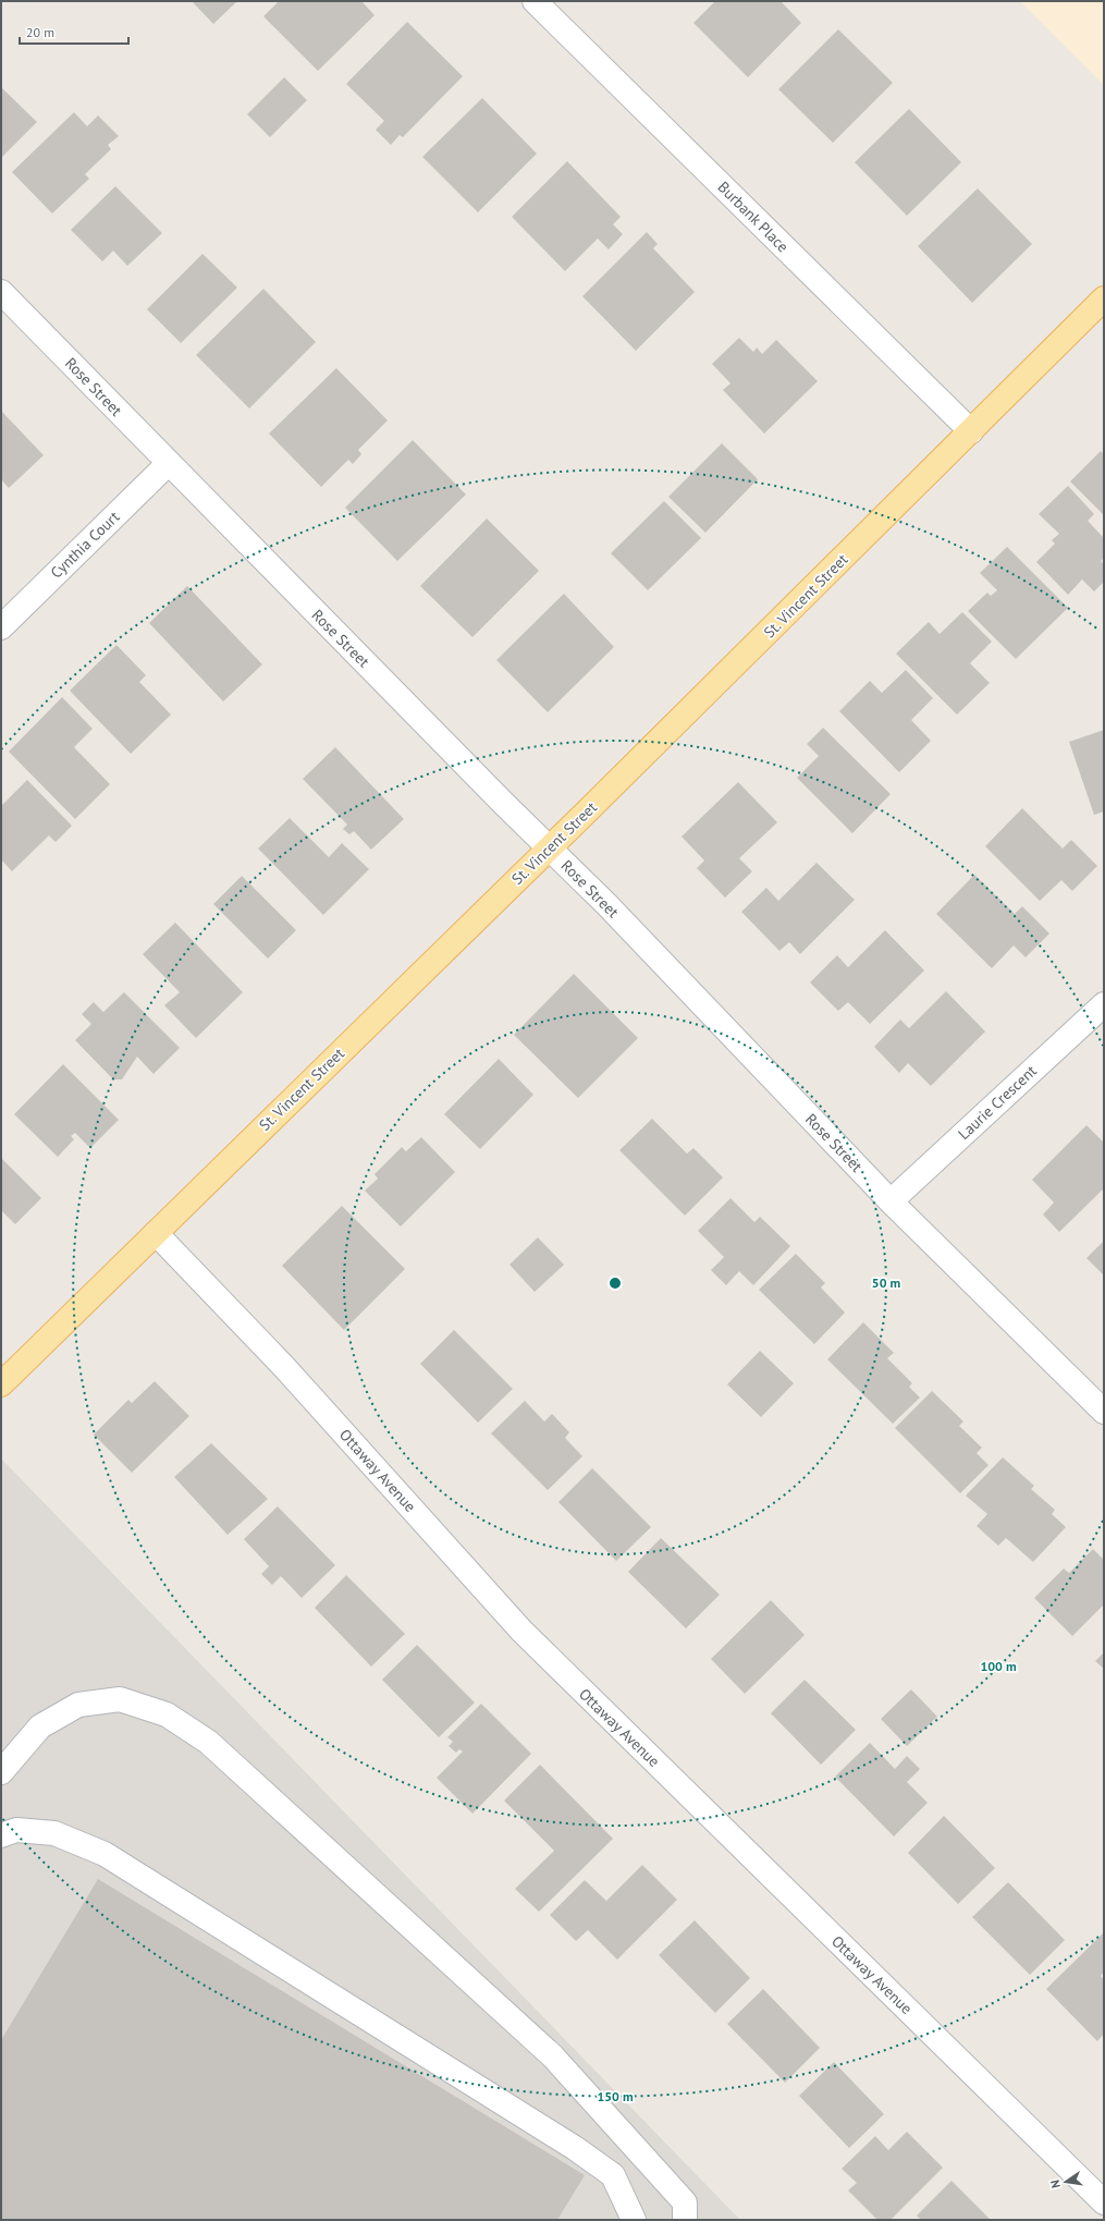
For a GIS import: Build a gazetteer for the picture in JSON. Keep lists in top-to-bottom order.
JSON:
{
  "streets": {
    "main road": ["St. Vincent Street"],
    "street": [
      "Burbank Place",
      "Rose Street",
      "Cynthia Court",
      "Laurie Crescent",
      "Ottaway Avenue"
    ]
  },
  "crossings": [
    ["Burbank Place", "St. Vincent Street"],
    ["Rose Street", "Cynthia Court"],
    ["Rose Street", "St. Vincent Street"],
    ["Rose Street", "Laurie Crescent"],
    ["St. Vincent Street", "Ottaway Avenue"]
  ],
  "scale_bar": "20 m",
  "north": "left",
  "rings": ["50 m", "100 m", "150 m"]
}
